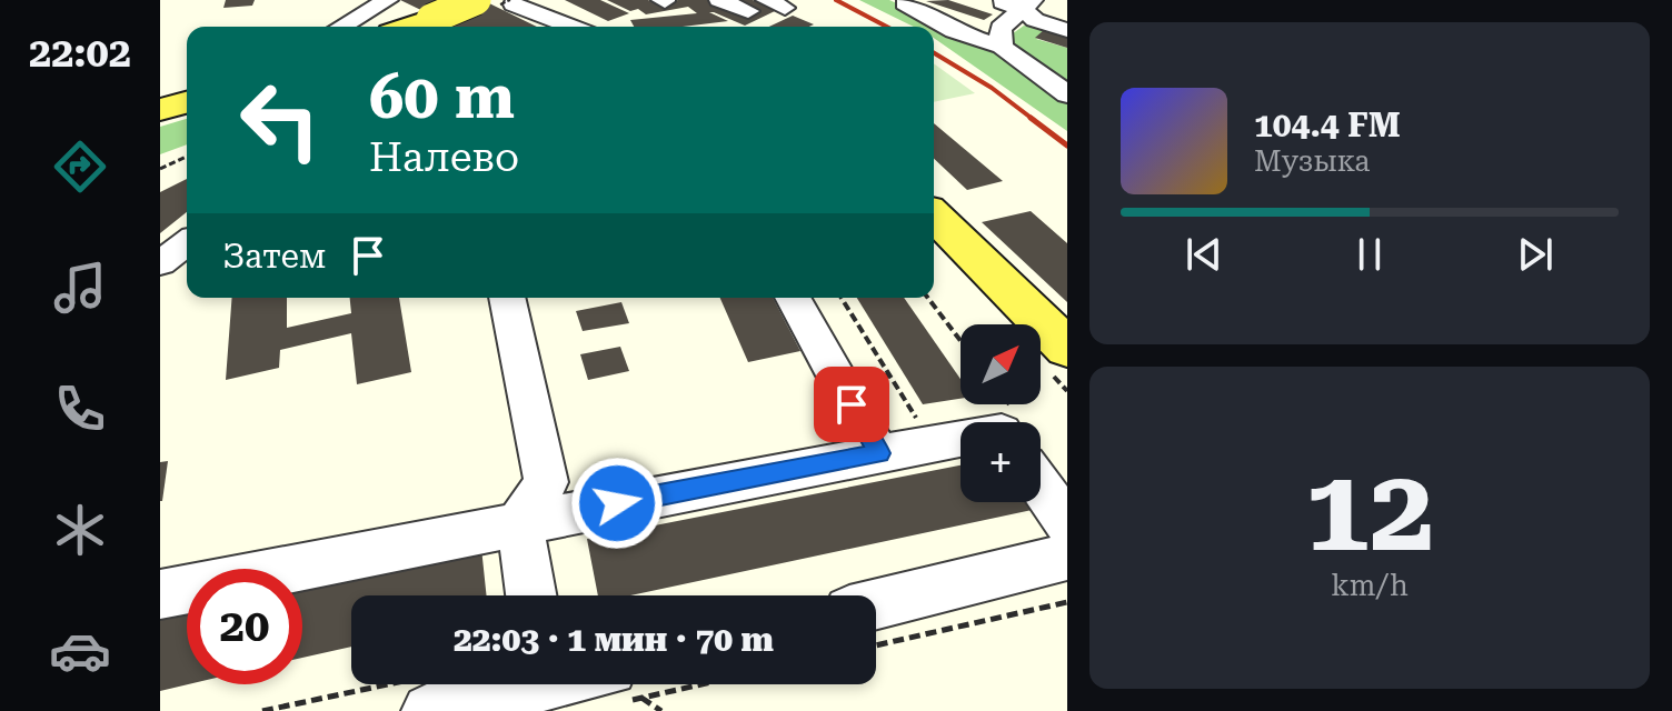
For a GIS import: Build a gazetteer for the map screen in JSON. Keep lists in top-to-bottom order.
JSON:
{
  "north": "top right",
  "page": {
    "tabs": "22:02",
    "turn": ["60 m", "Налево"],
    "song": ["104.4 FM", "Музыка"],
    "then": "Затем",
    "map_buttons": "+",
    "tile": ["12", "km/h"],
    "limit": "20",
    "trip": "22:03 · 1 мин · 70 m"
  }
}
